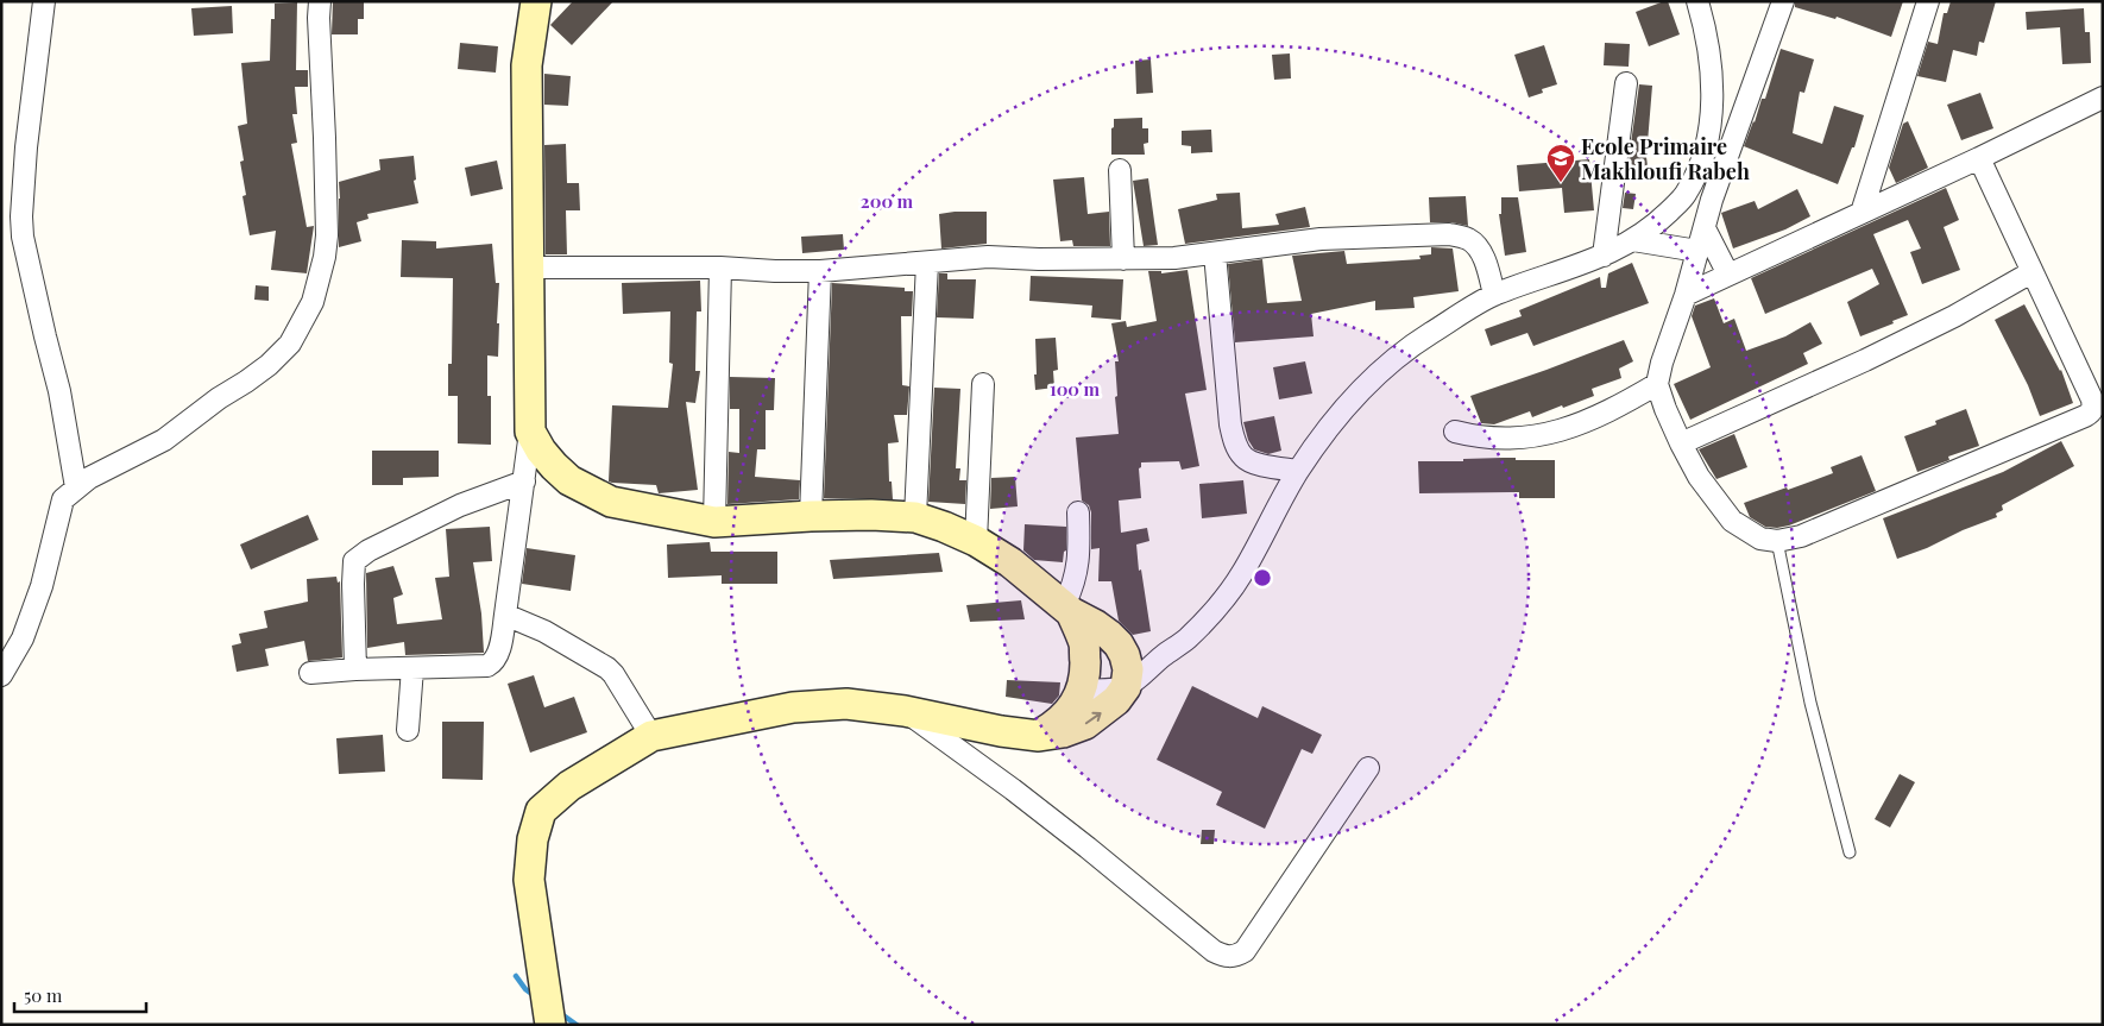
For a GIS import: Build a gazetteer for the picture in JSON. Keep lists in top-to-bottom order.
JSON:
{
  "places": {
    "school or university": ["Ecole Primaire Makhloufi Rabeh"]
  },
  "scale_bar": "50 m",
  "rings": ["200 m", "100 m"]
}
